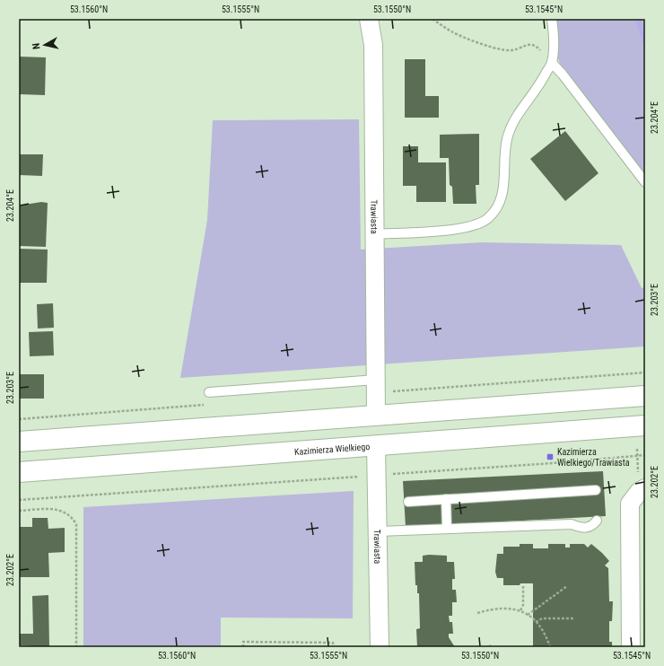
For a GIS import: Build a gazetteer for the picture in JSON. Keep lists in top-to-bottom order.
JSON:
{
  "streets": {
    "main road": ["Kazimierza Wielkiego"],
    "street": ["Trawiasta"]
  },
  "crossings": [
    ["Trawiasta", "Kazimierza Wielkiego"]
  ],
  "places": {
    "transit": ["Kazimierza Wielkiego/Trawiasta"]
  },
  "north": "left",
  "coordinates": [
    "53.1560°N",
    "53.1555°N",
    "53.1550°N",
    "53.1545°N",
    "23.204°E",
    "23.203°E",
    "23.202°E"
  ]
}
